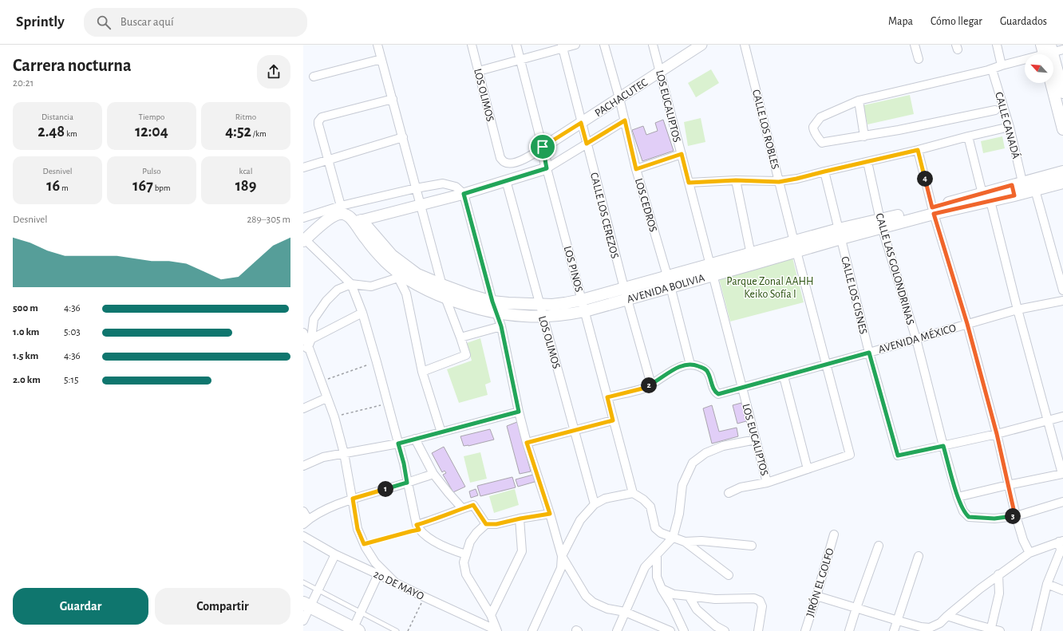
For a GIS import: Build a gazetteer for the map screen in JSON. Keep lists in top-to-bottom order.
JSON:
{
  "streets": {
    "main road": ["AVENIDA BOLIVIA"],
    "street": [
      "LOS OLIMOS",
      "PACHACUTEC",
      "LOS EUCALIPTOS",
      "CALLE CANADÁ",
      "CALLE LOS ROBLES",
      "LOS CEDROS",
      "CALLE LOS CEREZOS",
      "LOS PINOS",
      "CALLE LAS GOLONDRINAS",
      "CALLE LOS CISNES",
      "AVENIDA MÉXICO",
      "JIRÓN EL GOLFO",
      "20 DE MAYO"
    ]
  },
  "crossings": [
    ["LOS OLIMOS", "PACHACUTEC"],
    ["LOS OLIMOS", "AVENIDA BOLIVIA"],
    ["PACHACUTEC", "LOS EUCALIPTOS"],
    ["PACHACUTEC", "LOS CEDROS"],
    ["PACHACUTEC", "CALLE LOS CEREZOS"],
    ["PACHACUTEC", "LOS PINOS"],
    ["LOS EUCALIPTOS", "AVENIDA BOLIVIA"],
    ["LOS EUCALIPTOS", "AVENIDA MÉXICO"],
    ["CALLE CANADÁ", "AVENIDA BOLIVIA"],
    ["CALLE LOS ROBLES", "AVENIDA BOLIVIA"],
    ["CALLE LOS ROBLES", "AVENIDA MÉXICO"],
    ["LOS CEDROS", "AVENIDA BOLIVIA"],
    ["LOS CEDROS", "AVENIDA MÉXICO"],
    ["CALLE LOS CEREZOS", "AVENIDA BOLIVIA"],
    ["LOS PINOS", "AVENIDA BOLIVIA"],
    ["CALLE LAS GOLONDRINAS", "AVENIDA BOLIVIA"],
    ["CALLE LAS GOLONDRINAS", "CALLE LOS CISNES"],
    ["CALLE LAS GOLONDRINAS", "AVENIDA MÉXICO"],
    ["AVENIDA BOLIVIA", "CALLE LOS CISNES"],
    ["CALLE LOS CISNES", "AVENIDA MÉXICO"]
  ],
  "parks": ["Parque Zonal AAHH Keiko Sofía I"],
  "north": "top left",
  "page": {
    "header": "Sprintly",
    "search": "Buscar aquí",
    "nav": ["Mapa", "Cómo llegar", "Guardados"],
    "heading": ["Carrera nocturna", "20:21"],
    "stats": [
      ["Distancia", "2.48 km"],
      ["Tiempo", "12:04"],
      ["Ritmo", "4:52 /km"],
      ["Desnivel", "16 m"],
      ["Pulso", "167 bpm"],
      ["kcal", "189"]
    ],
    "pins": [
      "4",
      "2",
      "1",
      "3"
    ],
    "chart": ["Desnivel", "289–305 m"],
    "list": [
      {
        "name": "500 m",
        "note": "4:36"
      },
      {
        "name": "1.0 km",
        "note": "5:03"
      },
      {
        "name": "1.5 km",
        "note": "4:36"
      },
      {
        "name": "2.0 km",
        "note": "5:15"
      }
    ],
    "buttons": ["Guardar", "Compartir"]
  }
}
